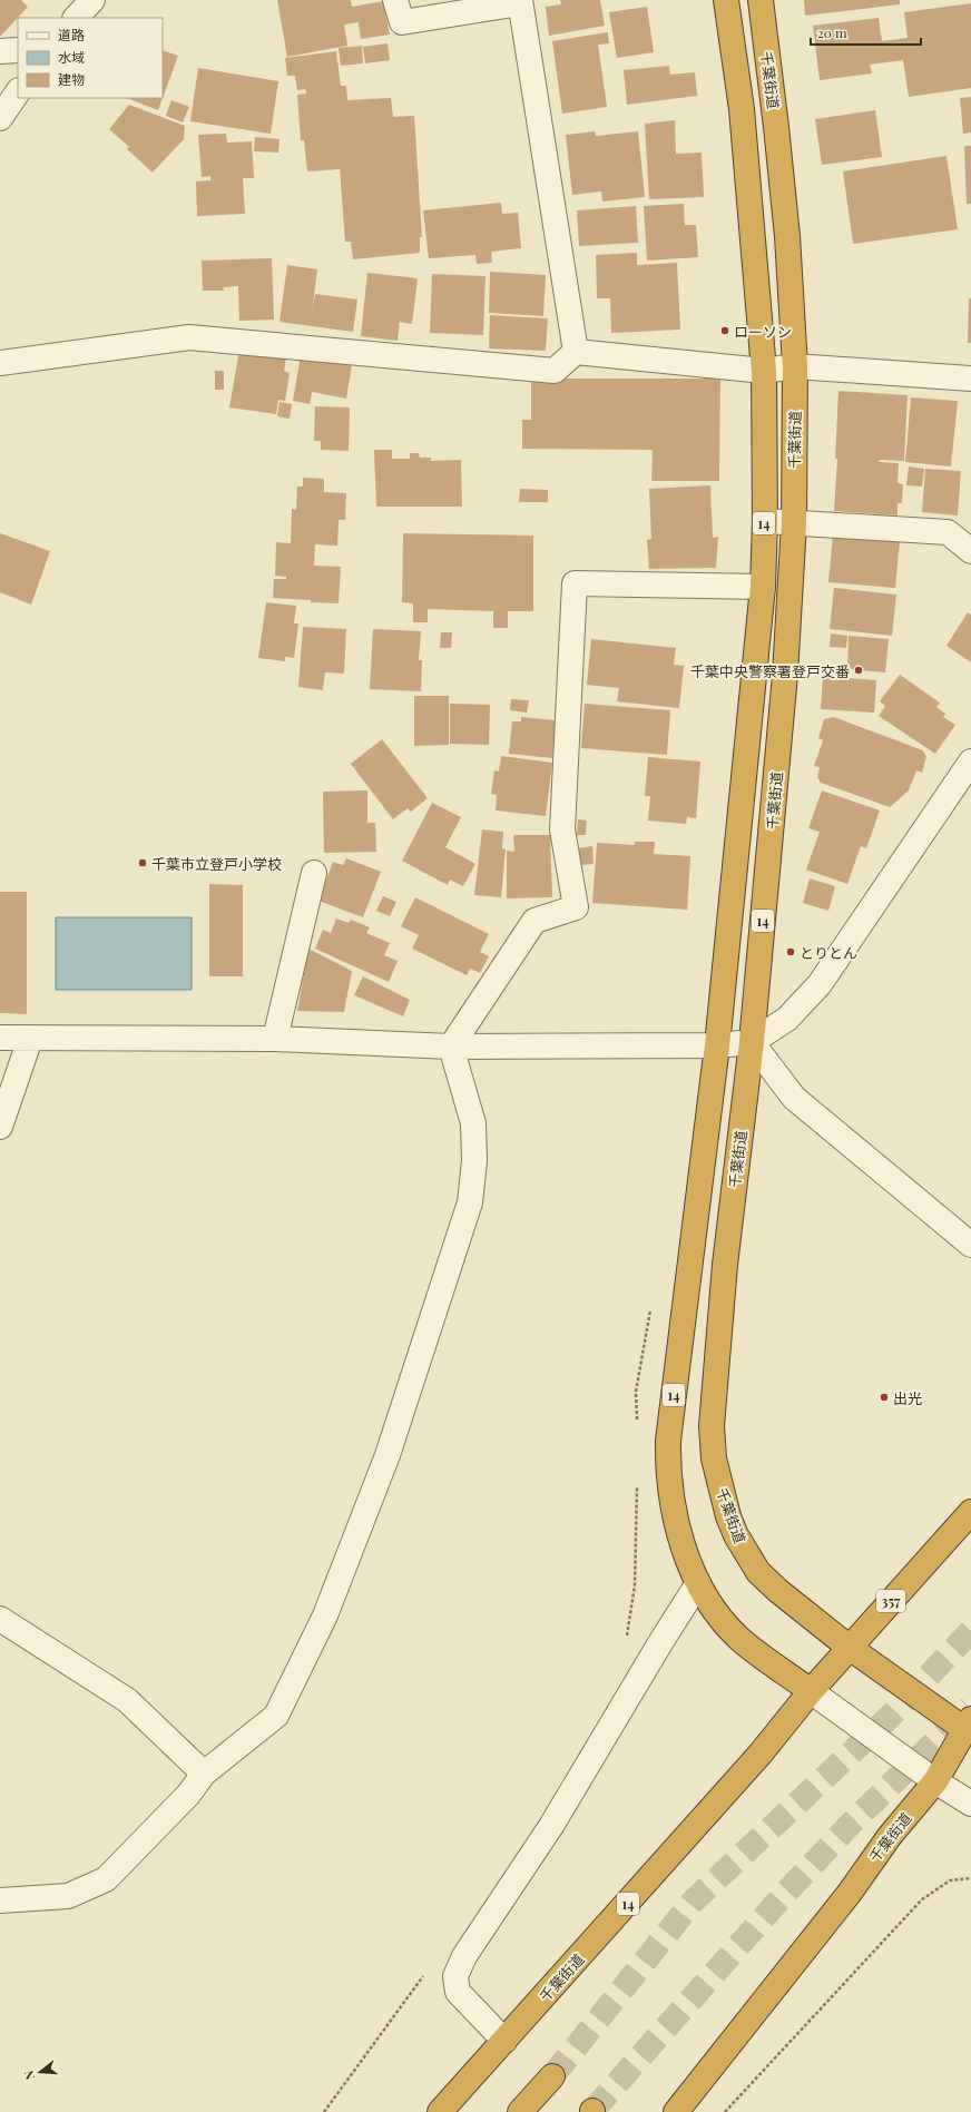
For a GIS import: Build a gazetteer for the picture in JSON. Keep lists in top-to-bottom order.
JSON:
{
  "streets": {
    "highway": ["千葉街道", "14", "357"]
  },
  "crossings": [
    ["千葉街道", "357"]
  ],
  "places": [
    "ローソン",
    "千葉中央警察署登戸交番",
    "千葉市立登戸小学校",
    "とりとん",
    "出光"
  ],
  "legend": ["道路", "水域", "建物"],
  "scale_bar": "20 m",
  "north": "left"
}
